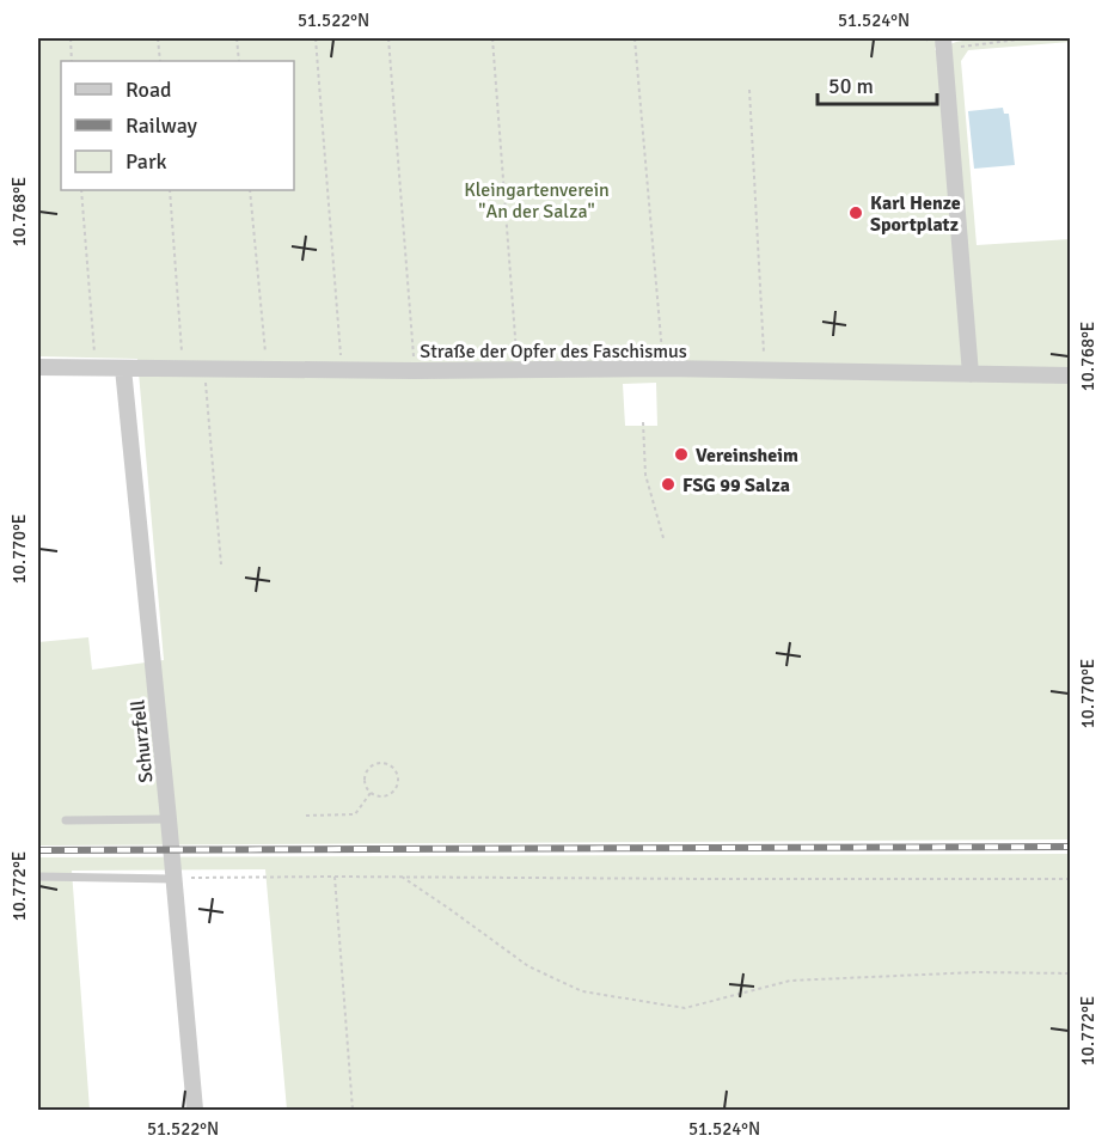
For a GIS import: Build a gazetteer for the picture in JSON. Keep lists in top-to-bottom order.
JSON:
{
  "streets": {
    "street": ["Straße der Opfer des Faschismus", "Schurzfell"]
  },
  "crossings": [
    ["Straße der Opfer des Faschismus", "Schurzfell"]
  ],
  "parks": ["Kleingartenverein \"An der Salza\""],
  "places": ["Karl Henze Sportplatz", "Vereinsheim", "FSG 99 Salza"],
  "legend": ["Road", "Railway", "Park"],
  "scale_bar": "50 m",
  "coordinates": [
    "51.522°N",
    "51.524°N",
    "10.768°E",
    "10.770°E",
    "10.772°E"
  ]
}
